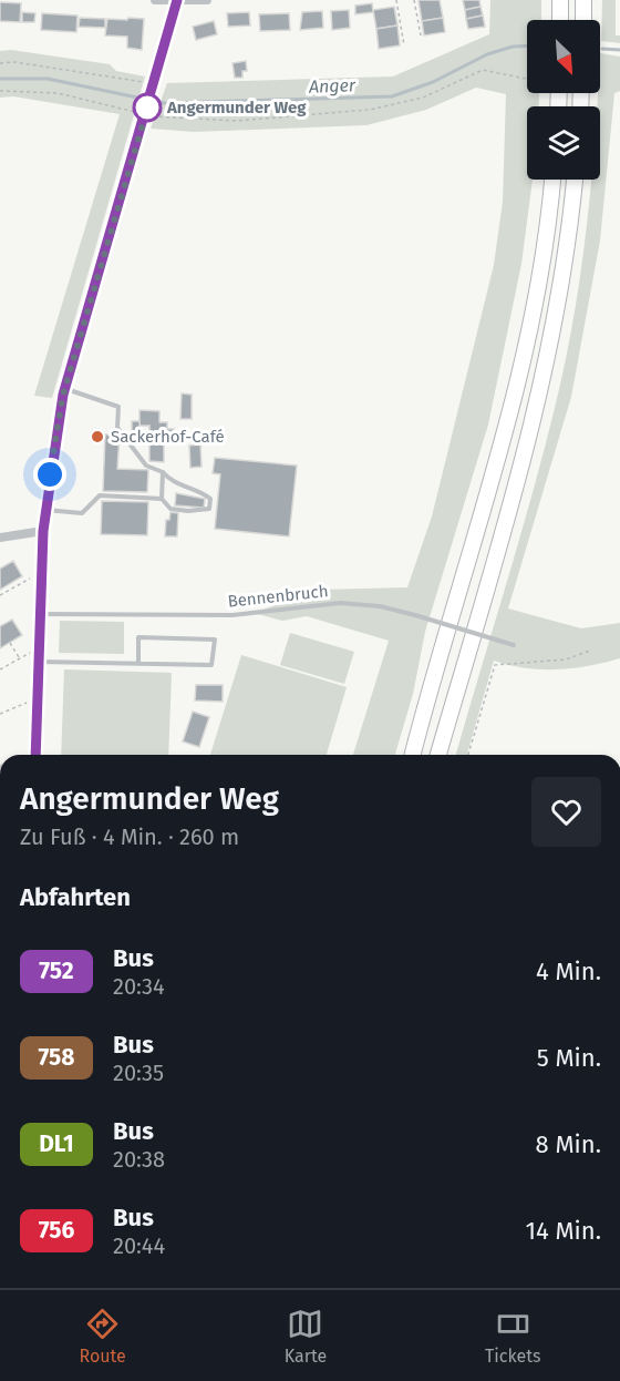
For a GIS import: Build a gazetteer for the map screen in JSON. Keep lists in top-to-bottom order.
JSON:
{
  "streets": {
    "lane": ["Bennenbruch"]
  },
  "water": ["Anger"],
  "places": ["Angermunder Weg", "Sackerhof-Café"],
  "lines": ["bus line 752"],
  "north": "bottom right",
  "page": {
    "heading": [
      ["Angermunder Weg", "Zu Fuß · 4 Min. · 260 m"],
      "Abfahrten"
    ],
    "list": [
      {
        "mark": "752",
        "name": "Bus",
        "note": "20:34",
        "value": "4 Min."
      },
      {
        "mark": "758",
        "name": "Bus",
        "note": "20:35",
        "value": "5 Min."
      },
      {
        "mark": "DL1",
        "name": "Bus",
        "note": "20:38",
        "value": "8 Min."
      },
      {
        "mark": "756",
        "name": "Bus",
        "note": "20:44",
        "value": "14 Min."
      }
    ],
    "tabs": ["Route", "Karte", "Tickets"]
  }
}
